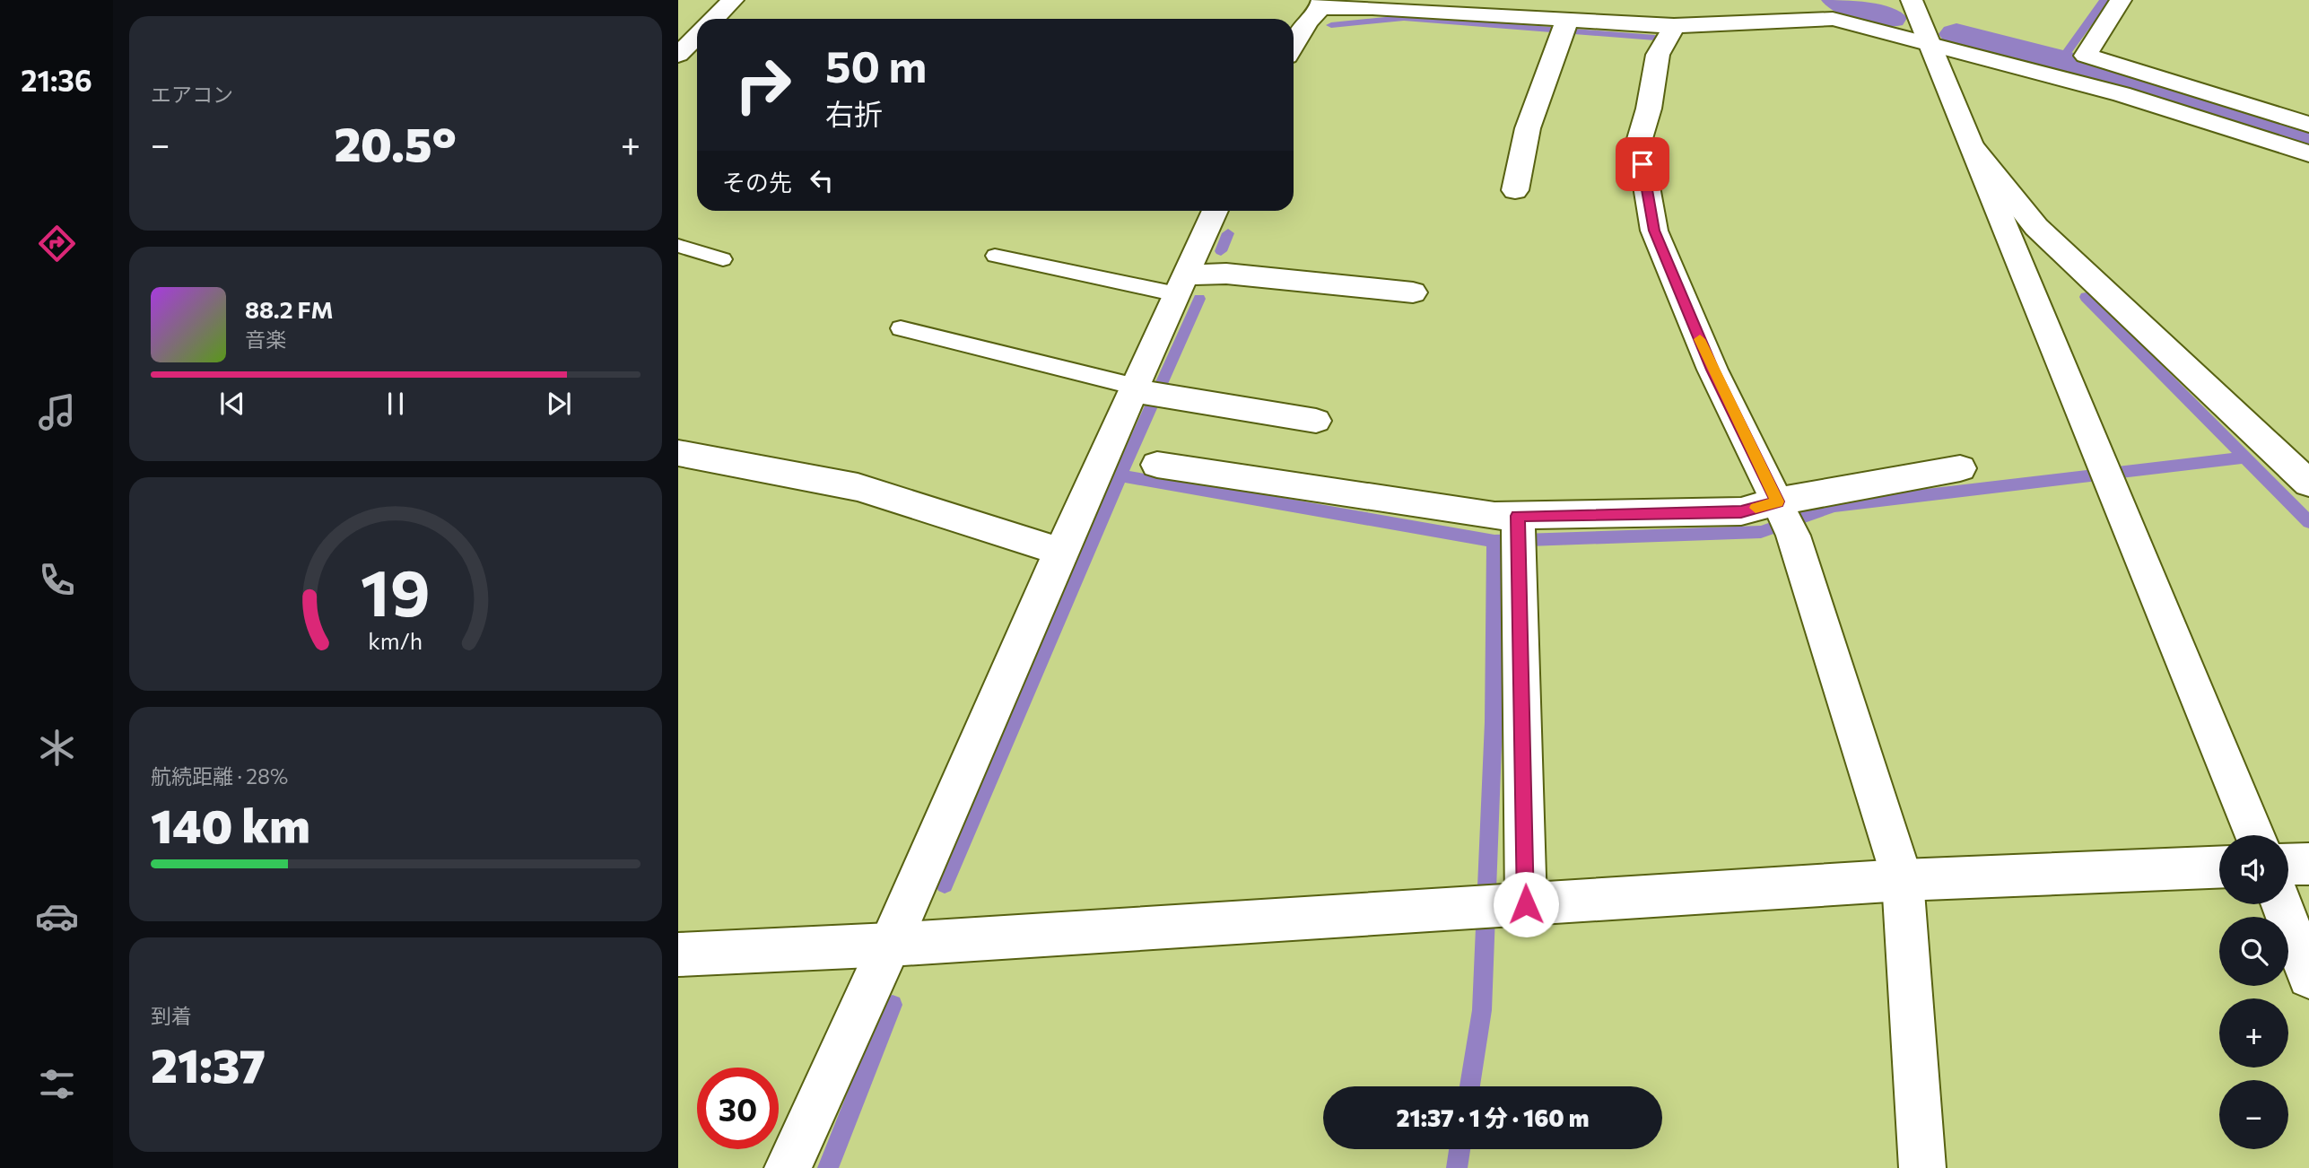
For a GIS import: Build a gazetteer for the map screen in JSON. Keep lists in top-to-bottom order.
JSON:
{
  "page": {
    "tabs": "21:36",
    "tile": [
      "エアコン",
      ["航続距離 · 28%", "140 km"],
      ["到着", "21:37"]
    ],
    "turn": ["50 m", "右折"],
    "heat": ["−", "20.5°", "+"],
    "then": "その先",
    "song": ["88.2 FM", "音楽"],
    "map_buttons": ["+", "−"],
    "limit": "30",
    "trip": "21:37 · 1 分 · 160 m",
    "gauge": ["19", "km/h"]
  }
}
